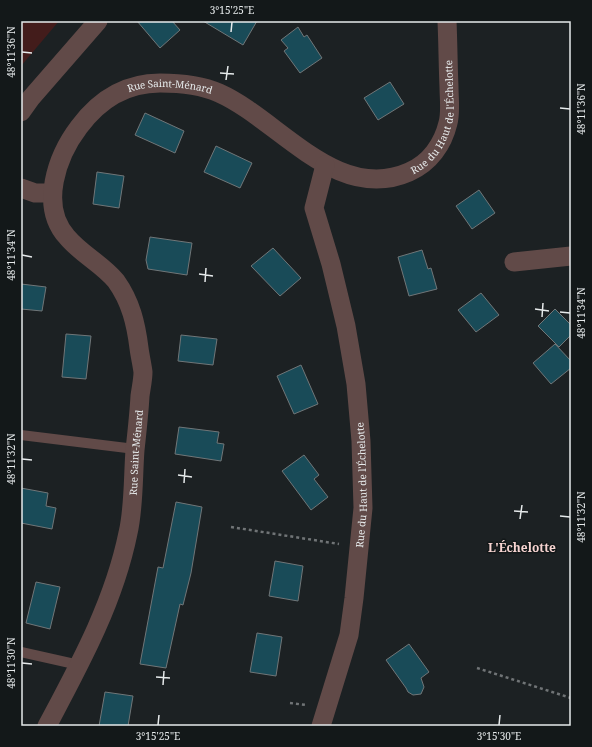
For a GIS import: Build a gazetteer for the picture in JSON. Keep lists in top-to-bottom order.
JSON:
{
  "streets": {
    "street": ["Rue Saint-Ménard", "Rue du Haut de l'Échelotte"]
  },
  "crossings": [
    ["Rue Saint-Ménard", "Rue du Haut de l'Échelotte"]
  ],
  "districts": ["L'Échelotte"],
  "coordinates": [
    "3°15'25\"E",
    "48°11'36\"N",
    "48°11'34\"N",
    "48°11'32\"N",
    "48°11'30\"N",
    "3°15'30\"E"
  ]
}
